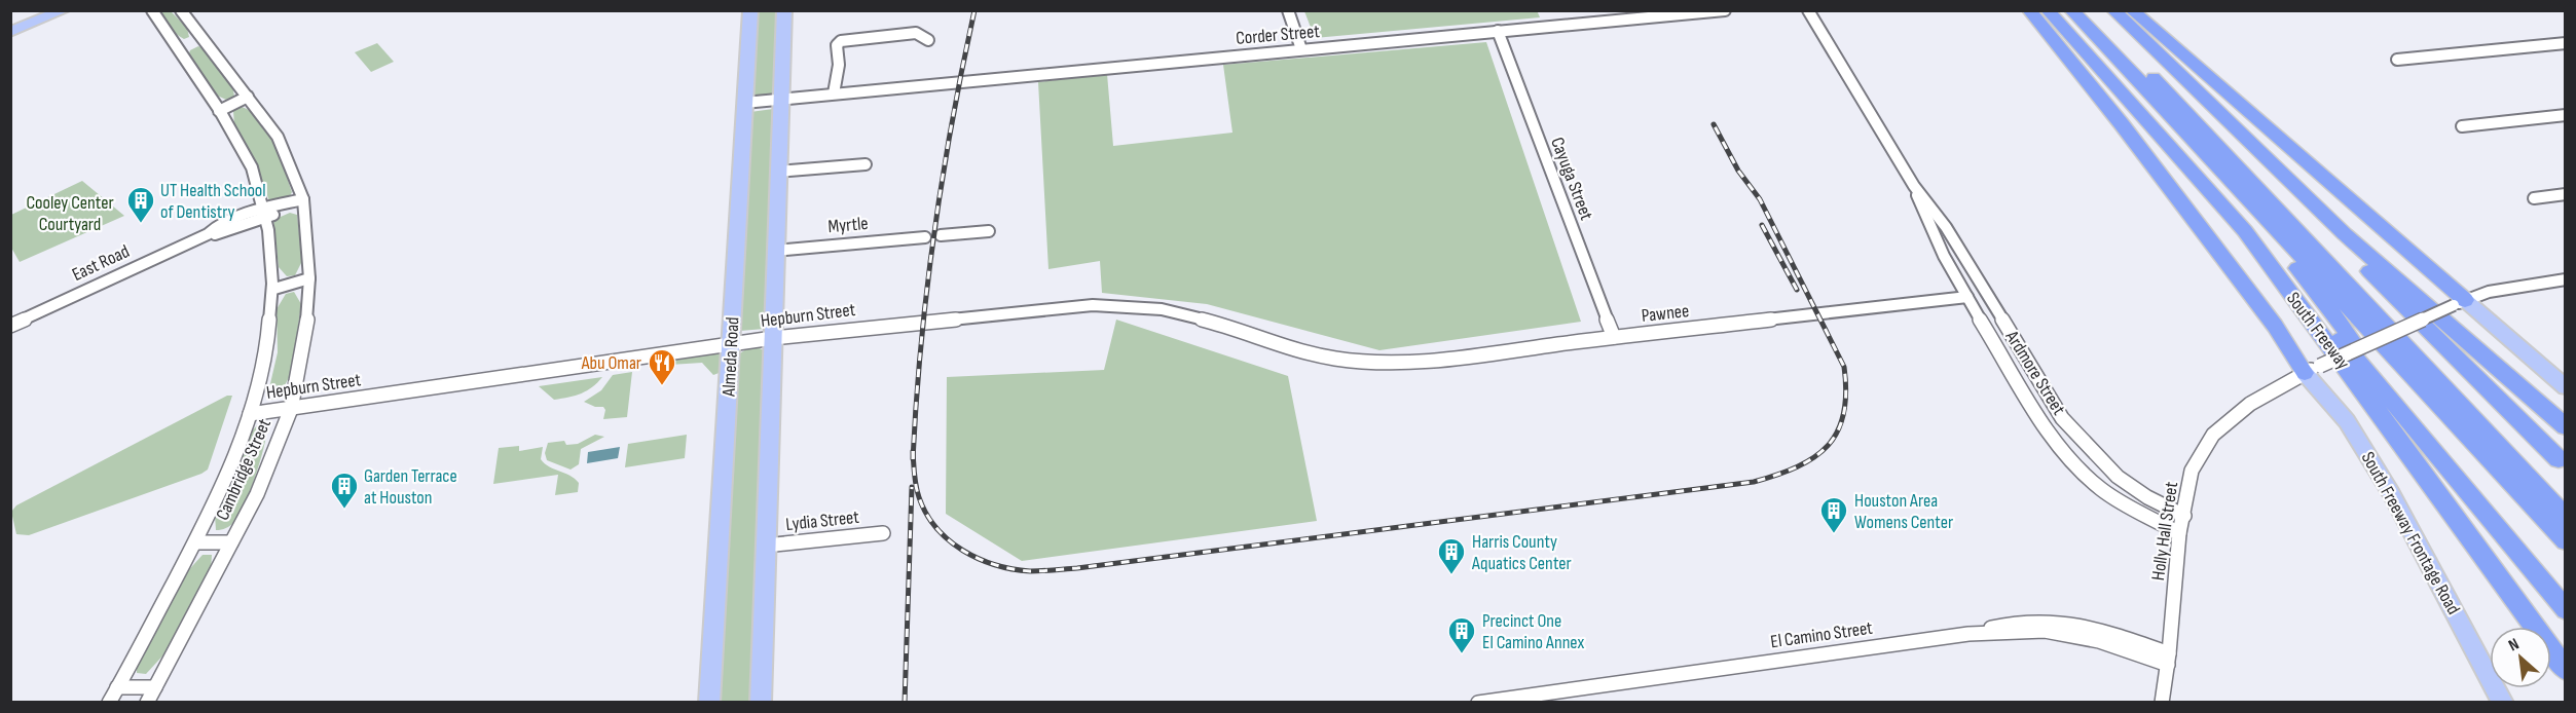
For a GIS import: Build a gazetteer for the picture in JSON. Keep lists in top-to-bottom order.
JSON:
{
  "streets": {
    "highway": ["South Freeway"],
    "main road": ["Almeda Road", "South Freeway Frontage Road"],
    "street": [
      "Corder Street",
      "Cayuga Street",
      "Myrtle",
      "East Road",
      "Pawnee",
      "Hepburn Street",
      "Ardmore Street",
      "Cambridge Street",
      "Lydia Street",
      "Holly Hall Street",
      "El Camino Street"
    ]
  },
  "crossings": [
    ["Corder Street", "Cayuga Street"],
    ["Corder Street", "Almeda Road"],
    ["Cayuga Street", "Pawnee"],
    ["East Road", "Cambridge Street"],
    ["Pawnee", "Hepburn Street"],
    ["Pawnee", "Ardmore Street"],
    ["Hepburn Street", "Almeda Road"],
    ["Hepburn Street", "Cambridge Street"],
    ["Ardmore Street", "Holly Hall Street"],
    ["Holly Hall Street", "South Freeway Frontage Road"],
    ["Holly Hall Street", "El Camino Street"]
  ],
  "parks": ["Cooley Center Courtyard"],
  "places": {
    "building": [
      "UT Health School of Dentistry",
      "Garden Terrace at Houston",
      "Houston Area Womens Center",
      "Harris County Aquatics Center",
      "Precinct One El Camino Annex"
    ],
    "restaurant": ["Abu Omar"]
  },
  "north": "top left"
}
